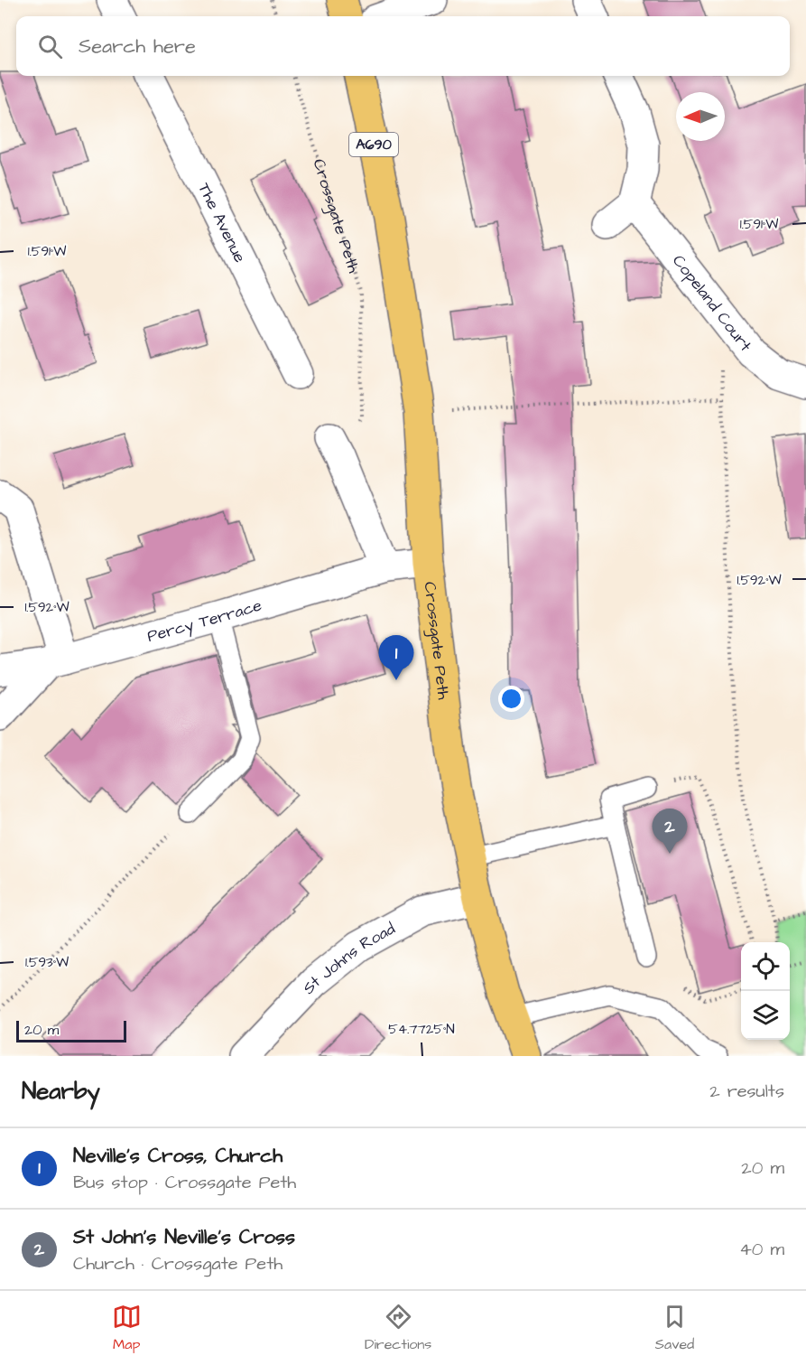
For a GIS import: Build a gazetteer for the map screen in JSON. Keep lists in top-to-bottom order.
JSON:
{
  "streets": {
    "highway": ["A690", "Crossgate Peth"],
    "street": [
      "The Avenue",
      "Copeland Court",
      "Percy Terrace",
      "St Johns Road"
    ]
  },
  "crossings": [
    ["Crossgate Peth", "Percy Terrace"],
    ["Crossgate Peth", "St Johns Road"]
  ],
  "scale_bar": "20 m",
  "north": "left",
  "page": {
    "search": "Search here",
    "pins": ["1", "2"],
    "scale": "20 m",
    "heading": ["Nearby", "2 results"],
    "list": [
      {
        "mark": "1",
        "name": "Neville's Cross, Church",
        "note": "Bus stop · Crossgate Peth",
        "value": "20 m"
      },
      {
        "mark": "2",
        "name": "St John's Neville's Cross",
        "note": "Church · Crossgate Peth",
        "value": "40 m"
      }
    ],
    "nav": ["Map", "Directions", "Saved"]
  },
  "coordinates": [
    "1.591°W",
    "1.592°W",
    "1.593°W",
    "54.7725°N"
  ]
}
